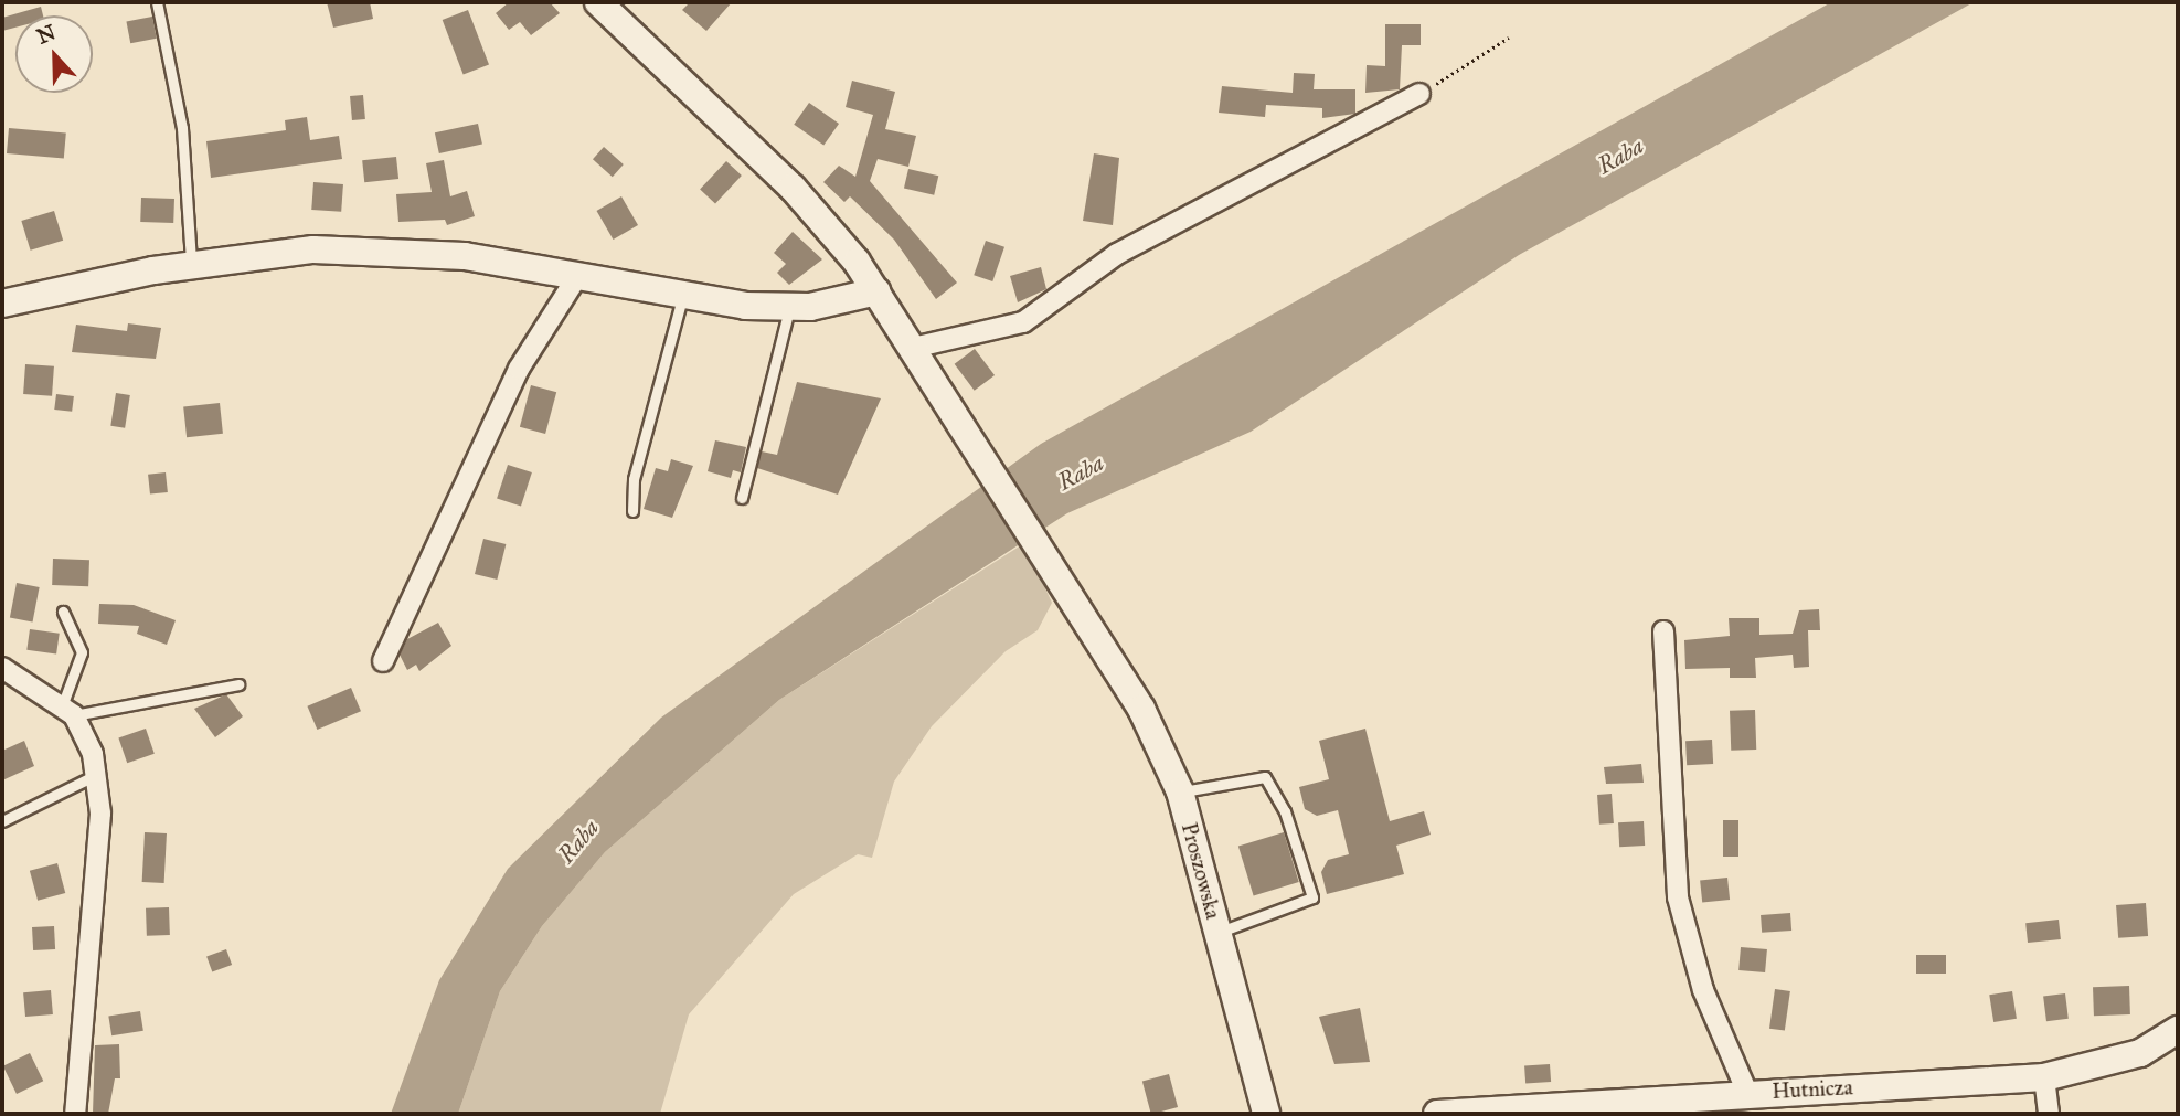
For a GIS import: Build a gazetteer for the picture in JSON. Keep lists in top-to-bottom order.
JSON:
{
  "streets": {
    "street": ["Proszowska", "Hutnicza"]
  },
  "water": ["Raba"],
  "north": "top"
}
